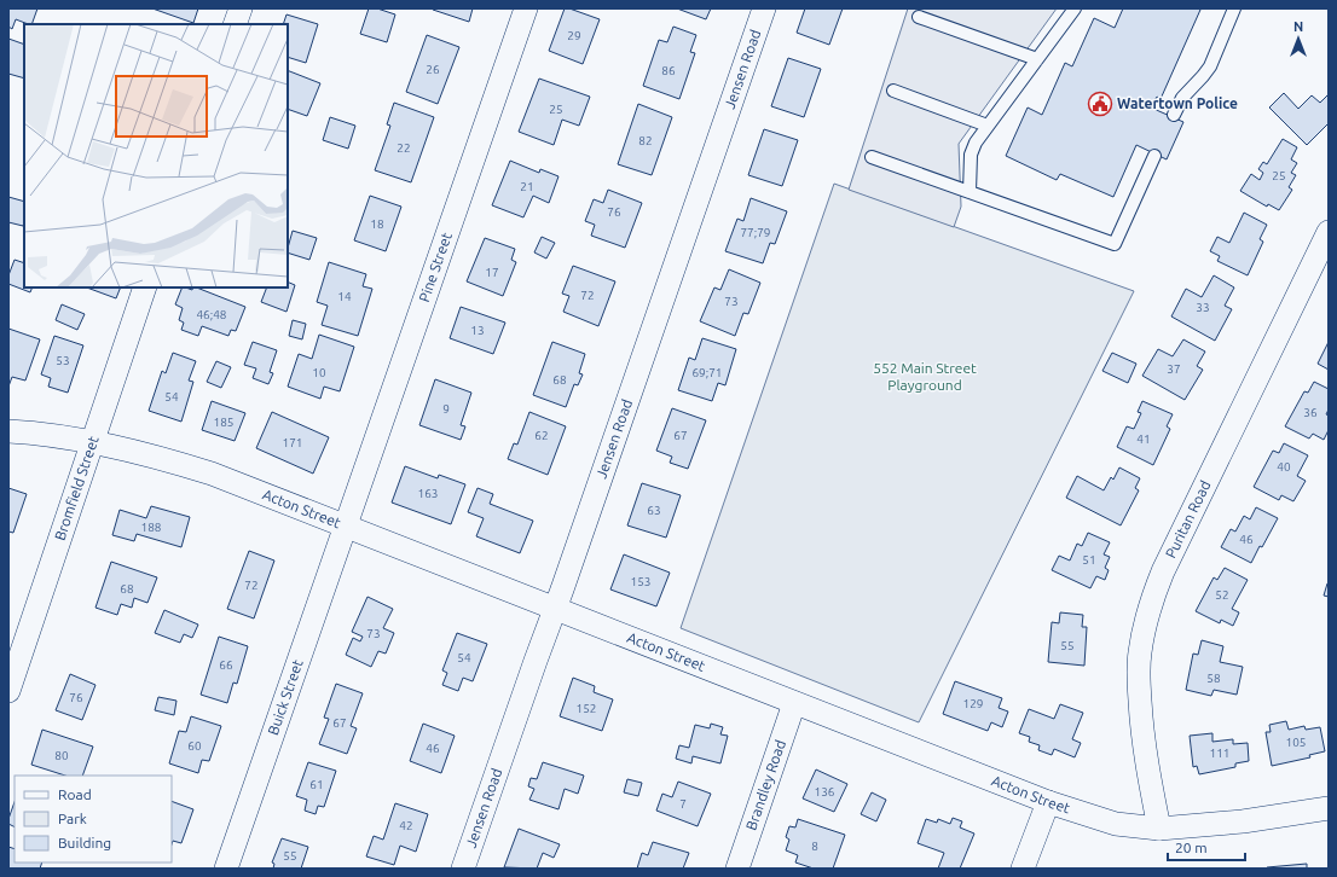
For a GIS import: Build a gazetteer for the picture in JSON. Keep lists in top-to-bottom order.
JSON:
{
  "streets": {
    "street": [
      "Jensen Road",
      "Pine Street",
      "Bromfield Street",
      "Acton Street",
      "Puritan Road",
      "Buick Street",
      "Brandley Road"
    ]
  },
  "crossings": [
    ["Jensen Road", "Acton Street"],
    ["Pine Street", "Acton Street"],
    ["Pine Street", "Buick Street"],
    ["Bromfield Street", "Acton Street"],
    ["Acton Street", "Puritan Road"],
    ["Acton Street", "Buick Street"],
    ["Acton Street", "Brandley Road"]
  ],
  "parks": ["552 Main Street Playground"],
  "places": {
    "public building": ["Watertown Police"]
  },
  "house_numbers": [
    "29",
    "26",
    "86",
    "25",
    "82",
    "22",
    "25",
    "21",
    "76",
    "18",
    "77;79",
    "17",
    "72",
    "14",
    "73",
    "33",
    "46;48",
    "13",
    "53",
    "37",
    "10",
    "69;71",
    "68",
    "54",
    "9",
    "36",
    "185",
    "62",
    "67",
    "41",
    "171",
    "40",
    "163",
    "63",
    "188",
    "46",
    "51",
    "153",
    "72",
    "68",
    "52",
    "73",
    "55",
    "54",
    "66",
    "58",
    "76",
    "129",
    "152",
    "67",
    "105",
    "60",
    "46",
    "111",
    "80",
    "61",
    "136",
    "7",
    "42",
    "8",
    "55"
  ],
  "legend": ["Road", "Park", "Building"],
  "scale_bar": "20 m",
  "north": "top"
}
